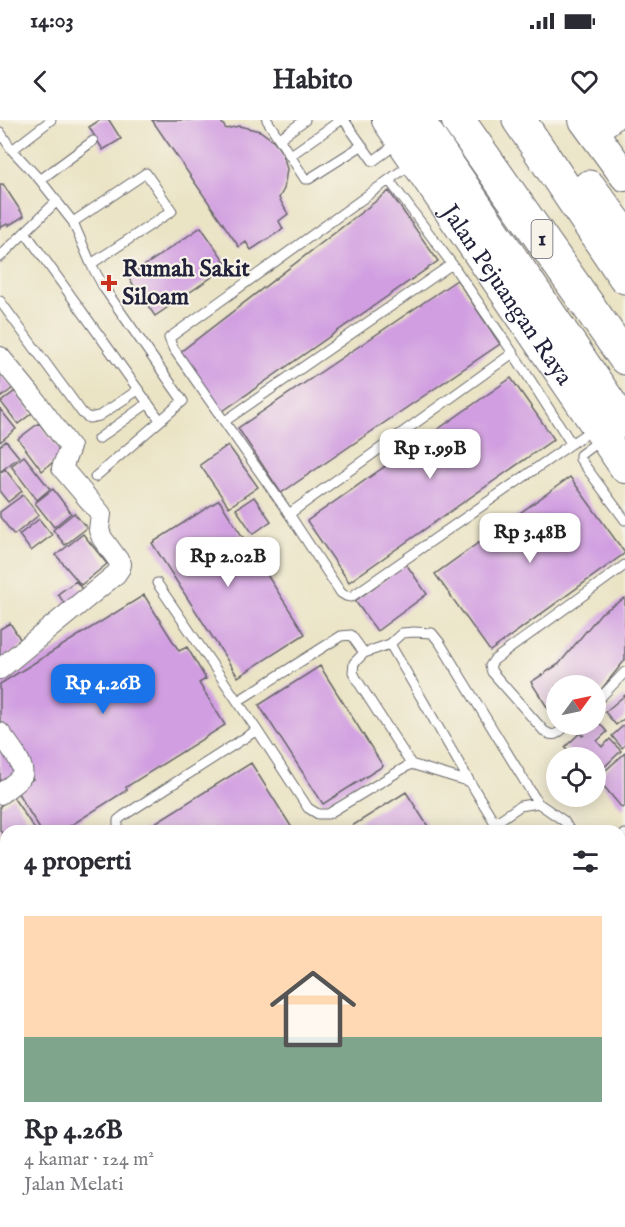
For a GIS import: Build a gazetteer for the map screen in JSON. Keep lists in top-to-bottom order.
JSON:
{
  "streets": {
    "highway": ["1"],
    "main road": ["Jalan Pejuangan Raya"]
  },
  "places": {
    "health": ["Rumah Sakit Siloam"]
  },
  "north": "top right",
  "page": {
    "status": "14:03",
    "header": "Habito",
    "price": [
      "Rp 1.99B",
      "Rp 3.48B",
      "Rp 2.02B",
      "Rp 4.26B"
    ],
    "heading": "4 properti",
    "list": [
      {
        "name": "Rp 4.26B",
        "note": "4 kamar · 124 m² · Jalan Melati"
      }
    ]
  }
}
